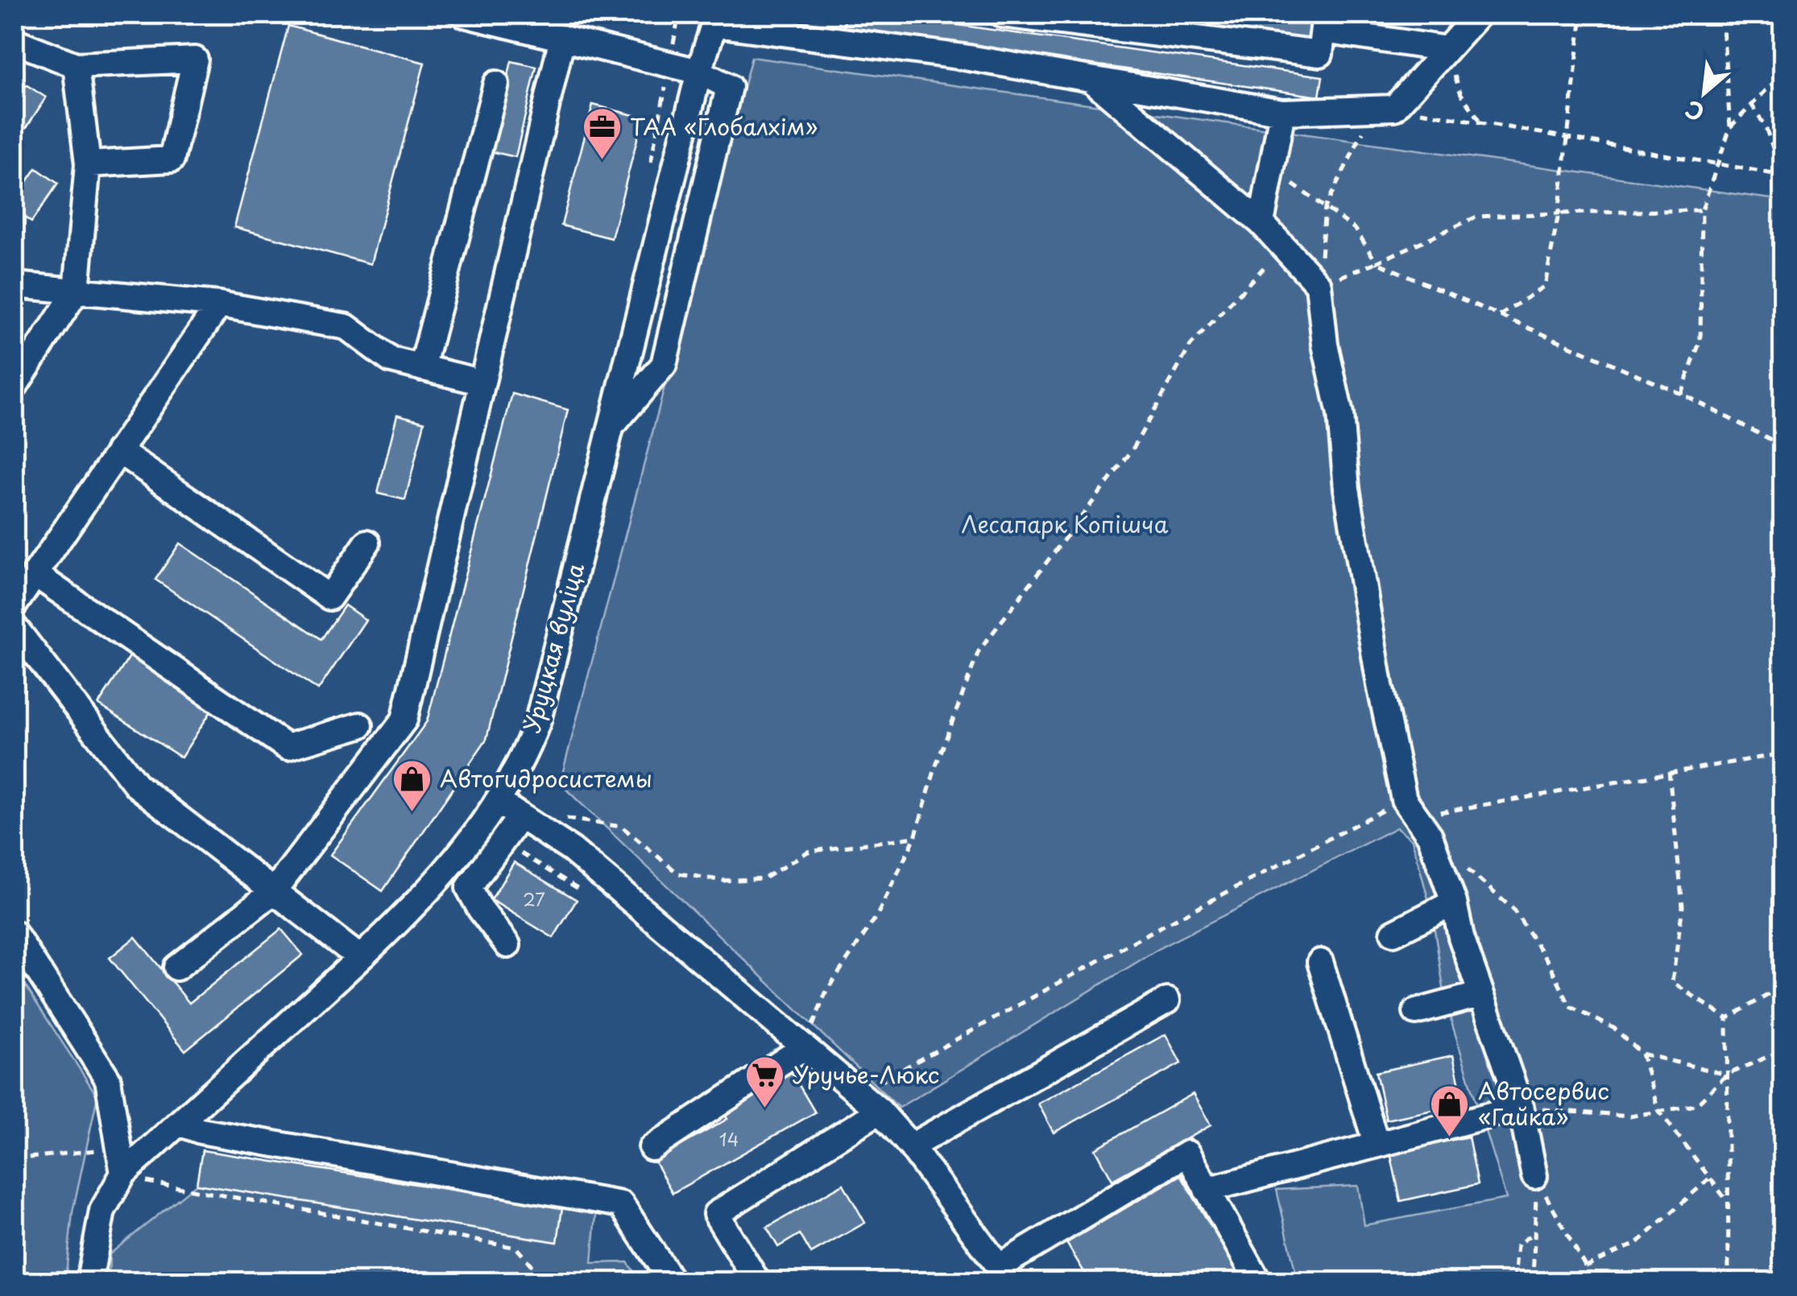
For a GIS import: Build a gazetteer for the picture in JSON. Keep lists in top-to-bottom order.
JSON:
{
  "streets": {
    "street": ["Уруцкая вуліца"]
  },
  "parks": ["Лесапарк Копішча"],
  "places": {
    "office": ["ТАА «Глобалхім»"],
    "shop": ["Автогидросистемы", "Автосервис «Гайка»"],
    "supermarket": ["Уручье-Люкс"]
  },
  "house_numbers": ["27", "14"],
  "north": "bottom left"
}
